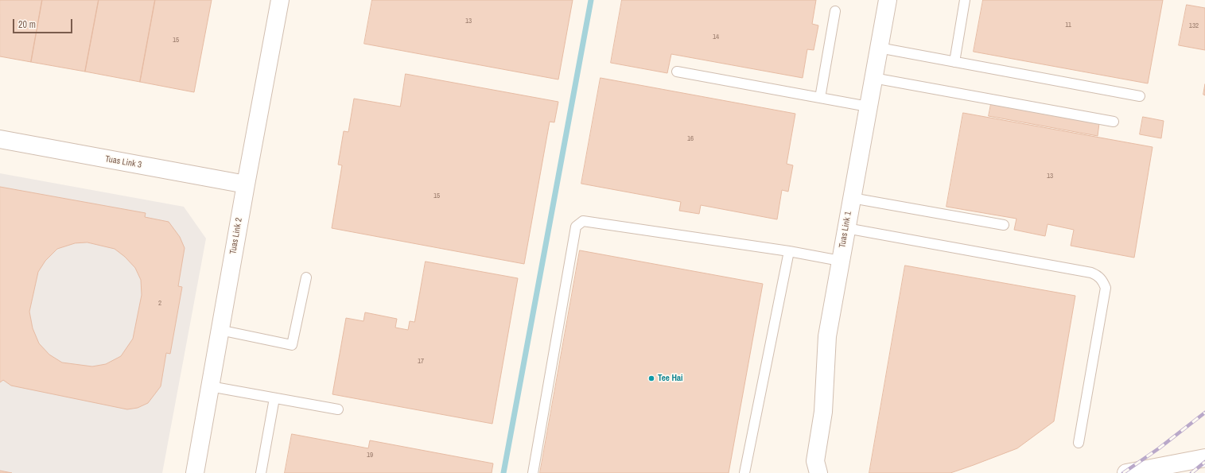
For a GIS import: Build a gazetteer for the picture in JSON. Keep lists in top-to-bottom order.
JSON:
{
  "streets": {
    "street": ["Tuas Link 3", "Tuas Link 1", "Tuas Link 2"]
  },
  "crossings": [
    ["Tuas Link 3", "Tuas Link 2"]
  ],
  "places": ["Tee Hai"],
  "house_numbers": [
    "13",
    "11",
    "132",
    "14",
    "15",
    "16",
    "13",
    "15",
    "2",
    "17",
    "19"
  ],
  "scale_bar": "20 m"
}
